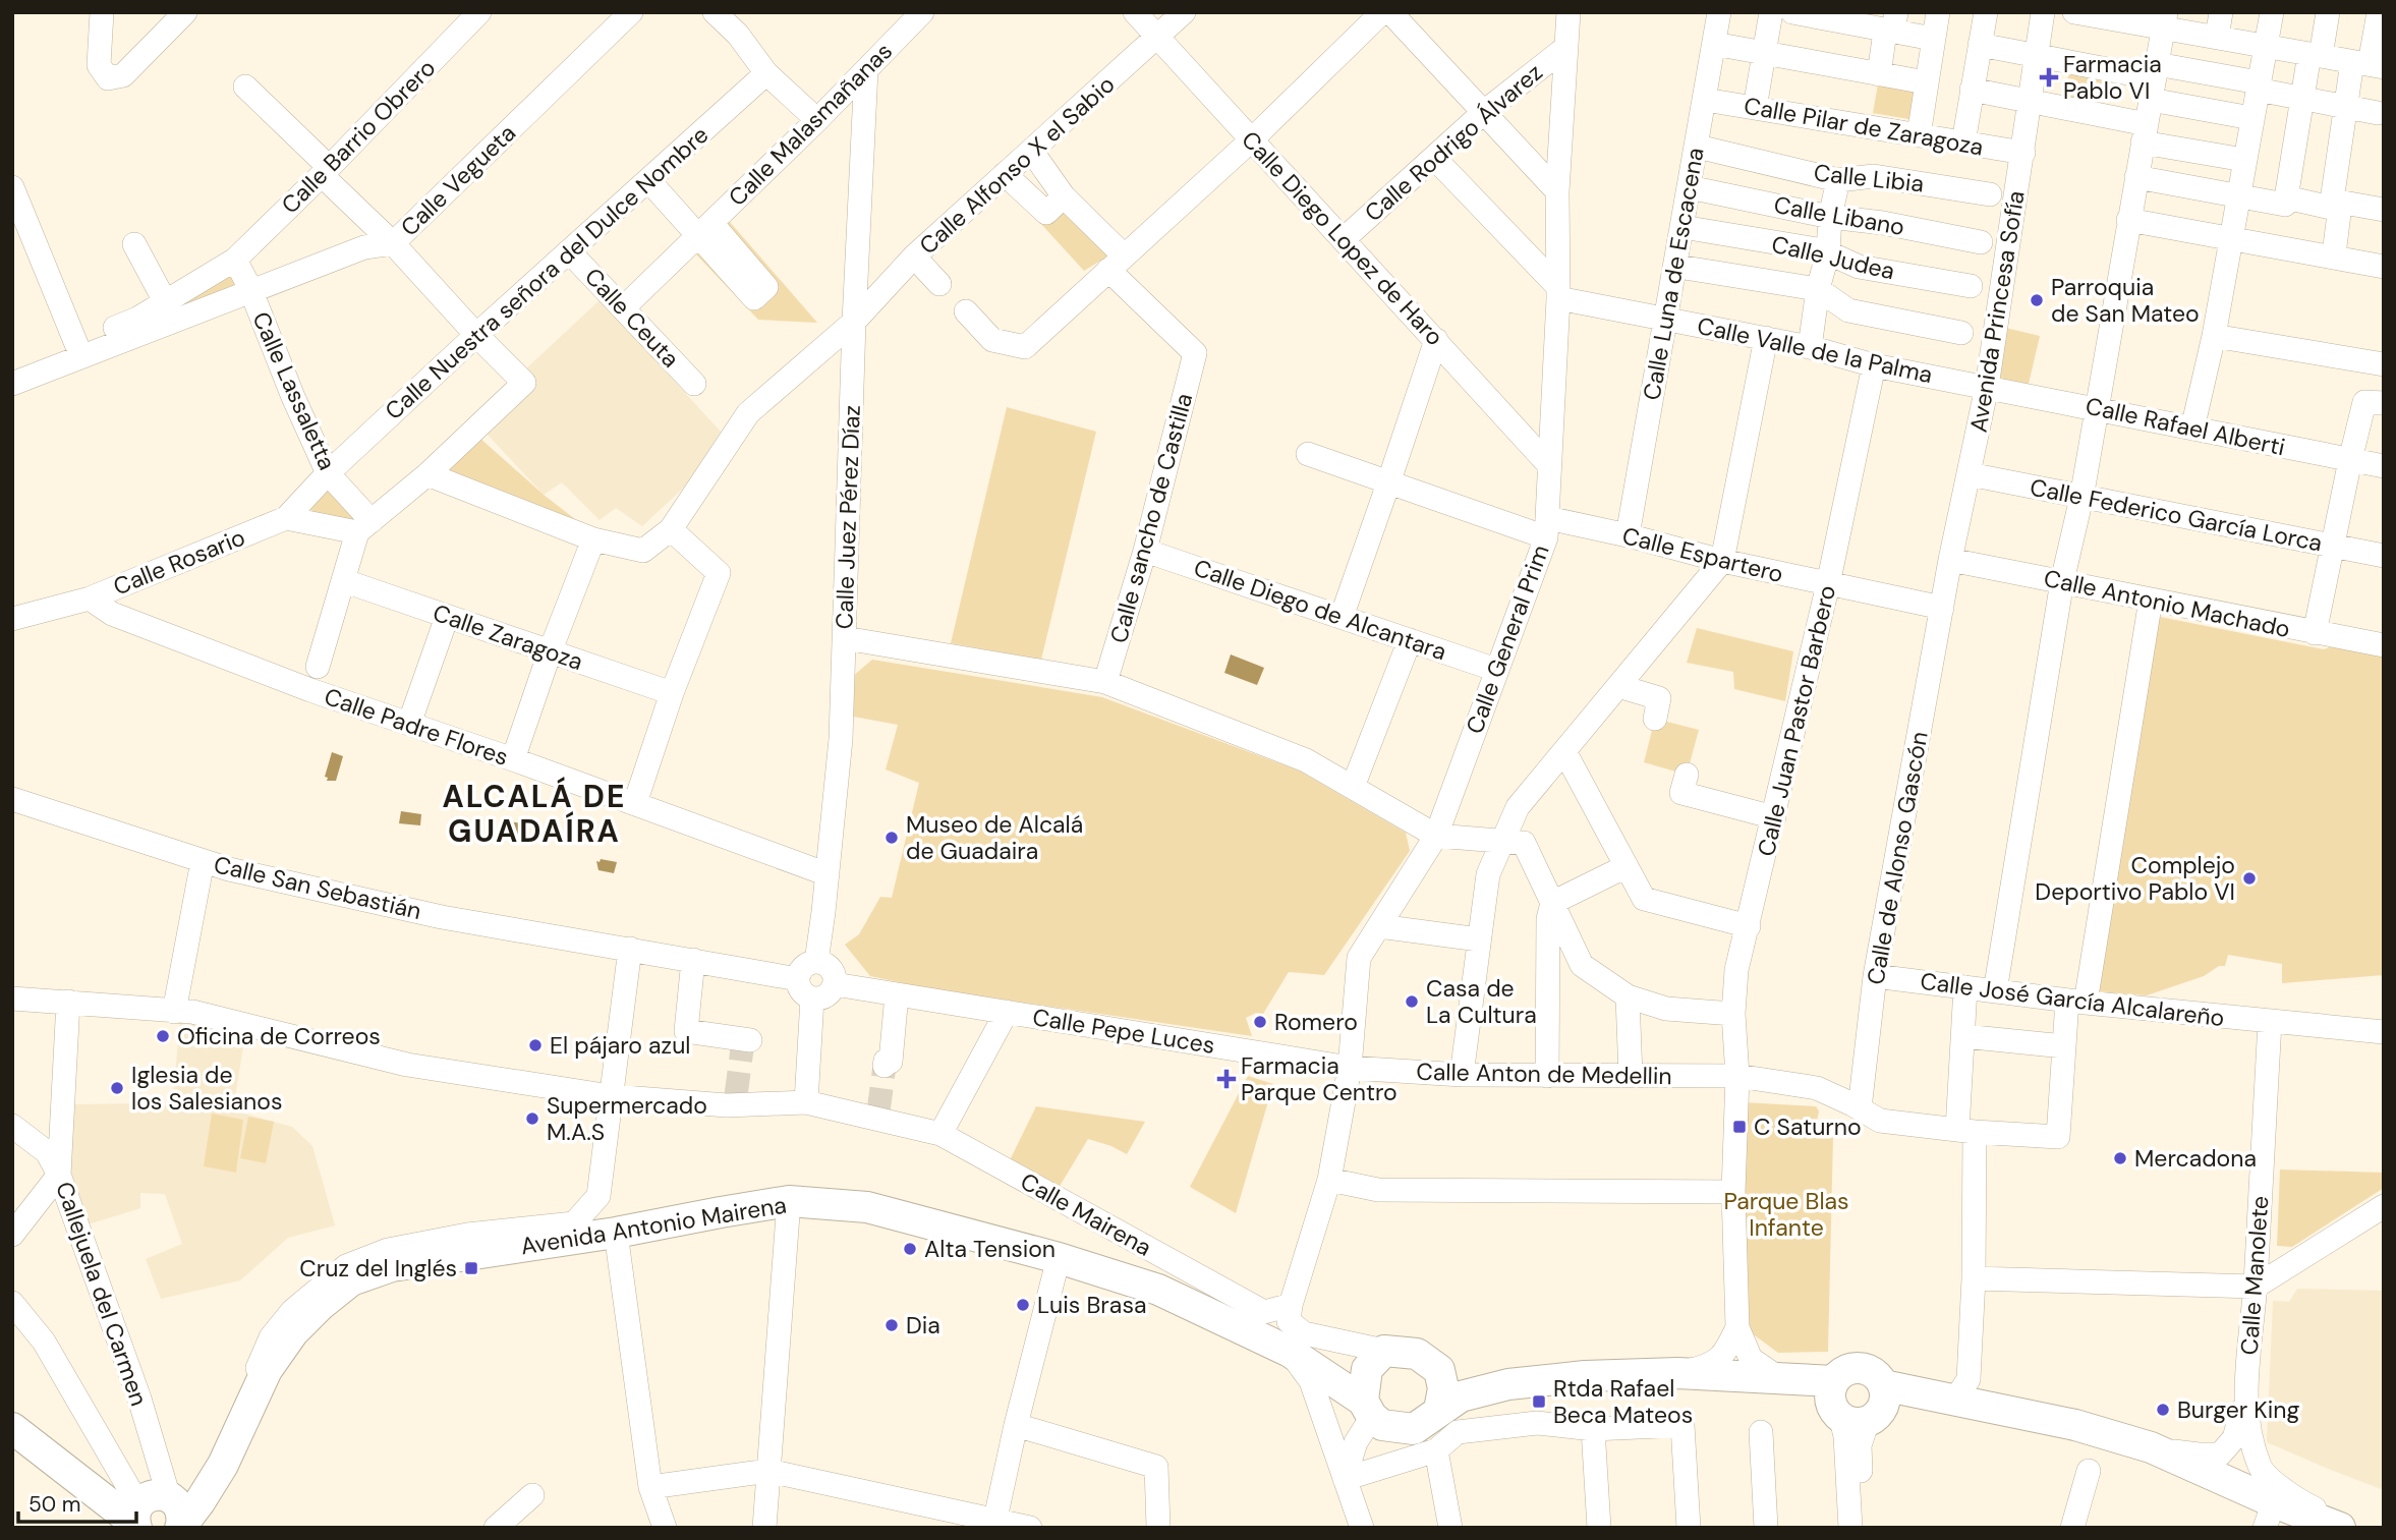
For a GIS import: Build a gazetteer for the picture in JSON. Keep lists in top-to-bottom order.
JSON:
{
  "streets": {
    "main road": ["Avenida Antonio Mairena"],
    "street": [
      "Calle Malasmañanas",
      "Calle Pilar de Zaragoza",
      "Calle Barrio Obrero",
      "Calle Rodrigo Álvarez",
      "Calle Alfonso X el Sabio",
      "Calle Libia",
      "Calle Vegueta",
      "Calle Libano",
      "Calle Diego Lopez de Haro",
      "Calle Judea",
      "Calle Nuestra señora del Dulce Nombre",
      "Calle Luna de Escacena",
      "Avenida Princesa Sofía",
      "Calle Ceuta",
      "Calle Valle de la Palma",
      "Calle Lassaletta",
      "Calle Rafael Alberti",
      "Calle Federico García Lorca",
      "Calle Juez Pérez Díaz",
      "Calle sancho de Castilla",
      "Calle Espartero",
      "Calle Rosario",
      "Calle Antonio Machado",
      "Calle Diego de Alcantara",
      "Calle Zaragoza",
      "Calle General Prim",
      "Calle Juan Pastor Barbero",
      "Calle Padre Flores",
      "Calle de Alonso Gascón",
      "Calle San Sebastián",
      "Calle José García Alcalareño",
      "Calle Pepe Luces",
      "Calle Anton de Medellin",
      "Calle Mairena",
      "Calle Manolete",
      "Callejuela del Carmen"
    ]
  },
  "crossings": [
    ["Calle Malasmañanas", "Calle Ceuta"],
    ["Calle Malasmañanas", "Calle Juez Pérez Díaz"],
    ["Calle Pilar de Zaragoza", "Calle Luna de Escacena"],
    ["Calle Pilar de Zaragoza", "Avenida Princesa Sofía"],
    ["Calle Barrio Obrero", "Calle Lassaletta"],
    ["Calle Rodrigo Álvarez", "Calle Diego Lopez de Haro"],
    ["Calle Rodrigo Álvarez", "Calle General Prim"],
    ["Calle Alfonso X el Sabio", "Calle Diego Lopez de Haro"],
    ["Calle Alfonso X el Sabio", "Calle Juez Pérez Díaz"],
    ["Calle Vegueta", "Calle Lassaletta"],
    ["Calle Diego Lopez de Haro", "Calle General Prim"],
    ["Calle Nuestra señora del Dulce Nombre", "Calle Ceuta"],
    ["Calle Nuestra señora del Dulce Nombre", "Calle Lassaletta"],
    ["Calle Nuestra señora del Dulce Nombre", "Calle Rosario"],
    ["Calle Luna de Escacena", "Calle Valle de la Palma"],
    ["Calle Luna de Escacena", "Calle Espartero"],
    ["Avenida Princesa Sofía", "Calle Valle de la Palma"],
    ["Avenida Princesa Sofía", "Calle Rafael Alberti"],
    ["Avenida Princesa Sofía", "Calle Federico García Lorca"],
    ["Avenida Princesa Sofía", "Calle Espartero"],
    ["Avenida Princesa Sofía", "Calle Antonio Machado"],
    ["Avenida Princesa Sofía", "Calle de Alonso Gascón"],
    ["Calle Valle de la Palma", "Calle Rafael Alberti"],
    ["Calle Valle de la Palma", "Calle General Prim"],
    ["Calle Valle de la Palma", "Calle Juan Pastor Barbero"],
    ["Calle Lassaletta", "Calle Rosario"],
    ["Calle Juez Pérez Díaz", "Calle Padre Flores"],
    ["Calle Juez Pérez Díaz", "Calle San Sebastián"],
    ["Calle Juez Pérez Díaz", "Calle Pepe Luces"],
    ["Calle sancho de Castilla", "Calle Diego de Alcantara"],
    ["Calle Espartero", "Calle General Prim"],
    ["Calle Espartero", "Calle Juan Pastor Barbero"],
    ["Calle Espartero", "Calle de Alonso Gascón"],
    ["Calle Rosario", "Calle Padre Flores"],
    ["Calle Diego de Alcantara", "Calle General Prim"],
    ["Calle General Prim", "Calle Pepe Luces"],
    ["Calle General Prim", "Calle Anton de Medellin"],
    ["Calle General Prim", "Calle Mairena"],
    ["Calle Juan Pastor Barbero", "Calle Anton de Medellin"],
    ["Calle de Alonso Gascón", "Calle José García Alcalareño"],
    ["Calle de Alonso Gascón", "Calle Anton de Medellin"],
    ["Calle San Sebastián", "Calle Pepe Luces"],
    ["Calle José García Alcalareño", "Calle Manolete"],
    ["Calle Pepe Luces", "Calle Anton de Medellin"],
    ["Calle Mairena", "Callejuela del Carmen"],
    ["Avenida Antonio Mairena", "Callejuela del Carmen"]
  ],
  "districts": ["ALCALÁ DE GUADAÍRA"],
  "parks": ["Parque Blas Infante"],
  "places": {
    "health": ["Farmacia Pablo VI", "Farmacia Parque Centro"],
    "other": [
      "Parroquia de San Mateo",
      "Museo de Alcalá de Guadaira",
      "Complejo Deportivo Pablo VI",
      "Casa de La Cultura",
      "Romero",
      "Oficina de Correos",
      "El pájaro azul",
      "Iglesia de los Salesianos",
      "Supermercado M.A.S",
      "Mercadona",
      "Alta Tension",
      "Luis Brasa",
      "Dia",
      "Burger King"
    ],
    "transit": ["C Saturno", "Cruz del Inglés", "Rtda Rafael Beca Mateos"]
  },
  "scale_bar": "50 m"
}
